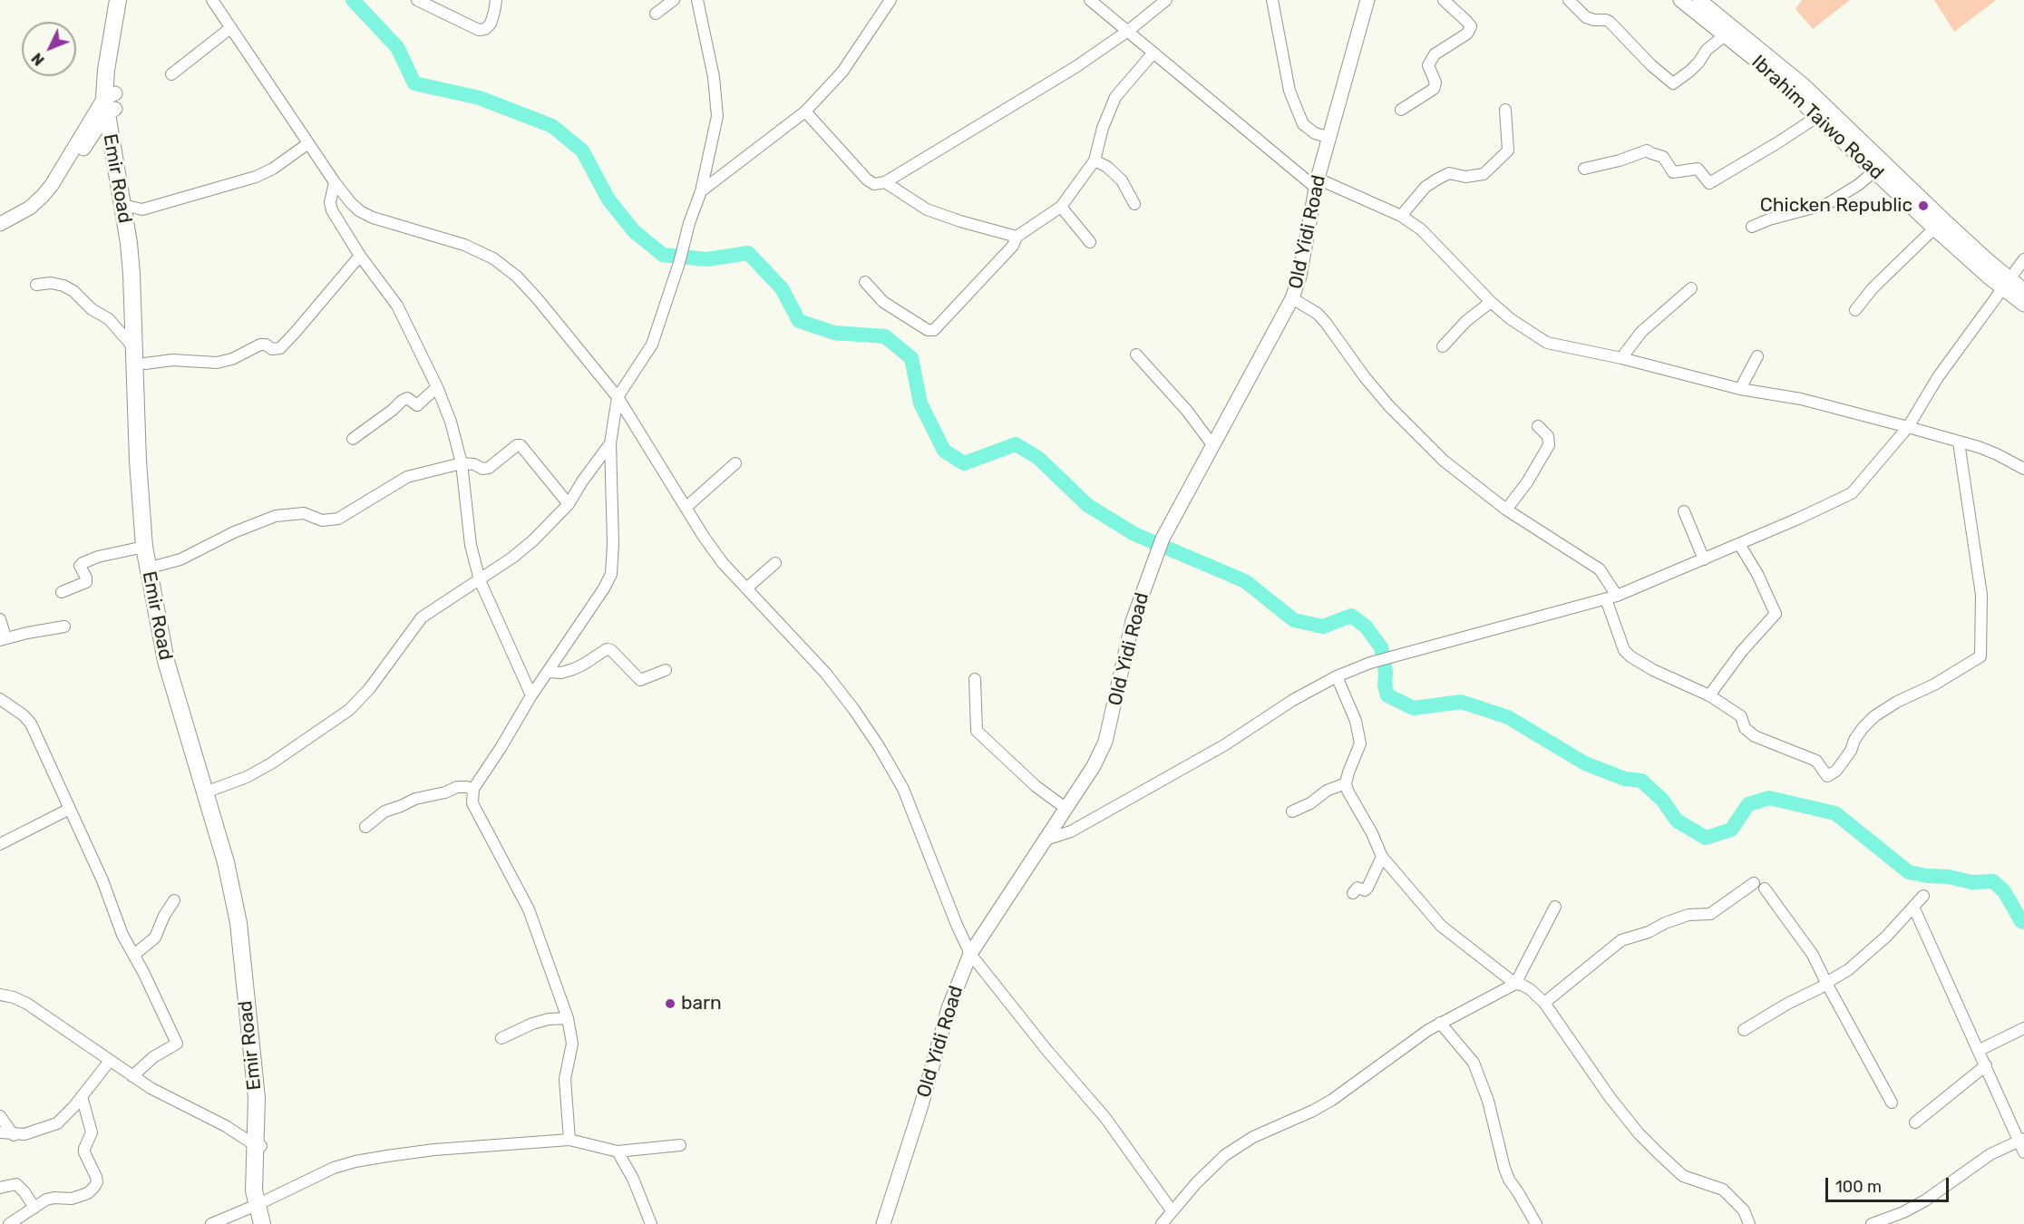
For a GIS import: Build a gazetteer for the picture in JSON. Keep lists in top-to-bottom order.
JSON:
{
  "streets": {
    "highway": ["Emir Road"],
    "main road": ["Ibrahim Taiwo Road", "Old Yidi Road"]
  },
  "places": ["Chicken Republic", "barn"],
  "scale_bar": "100 m",
  "north": "bottom left"
}
